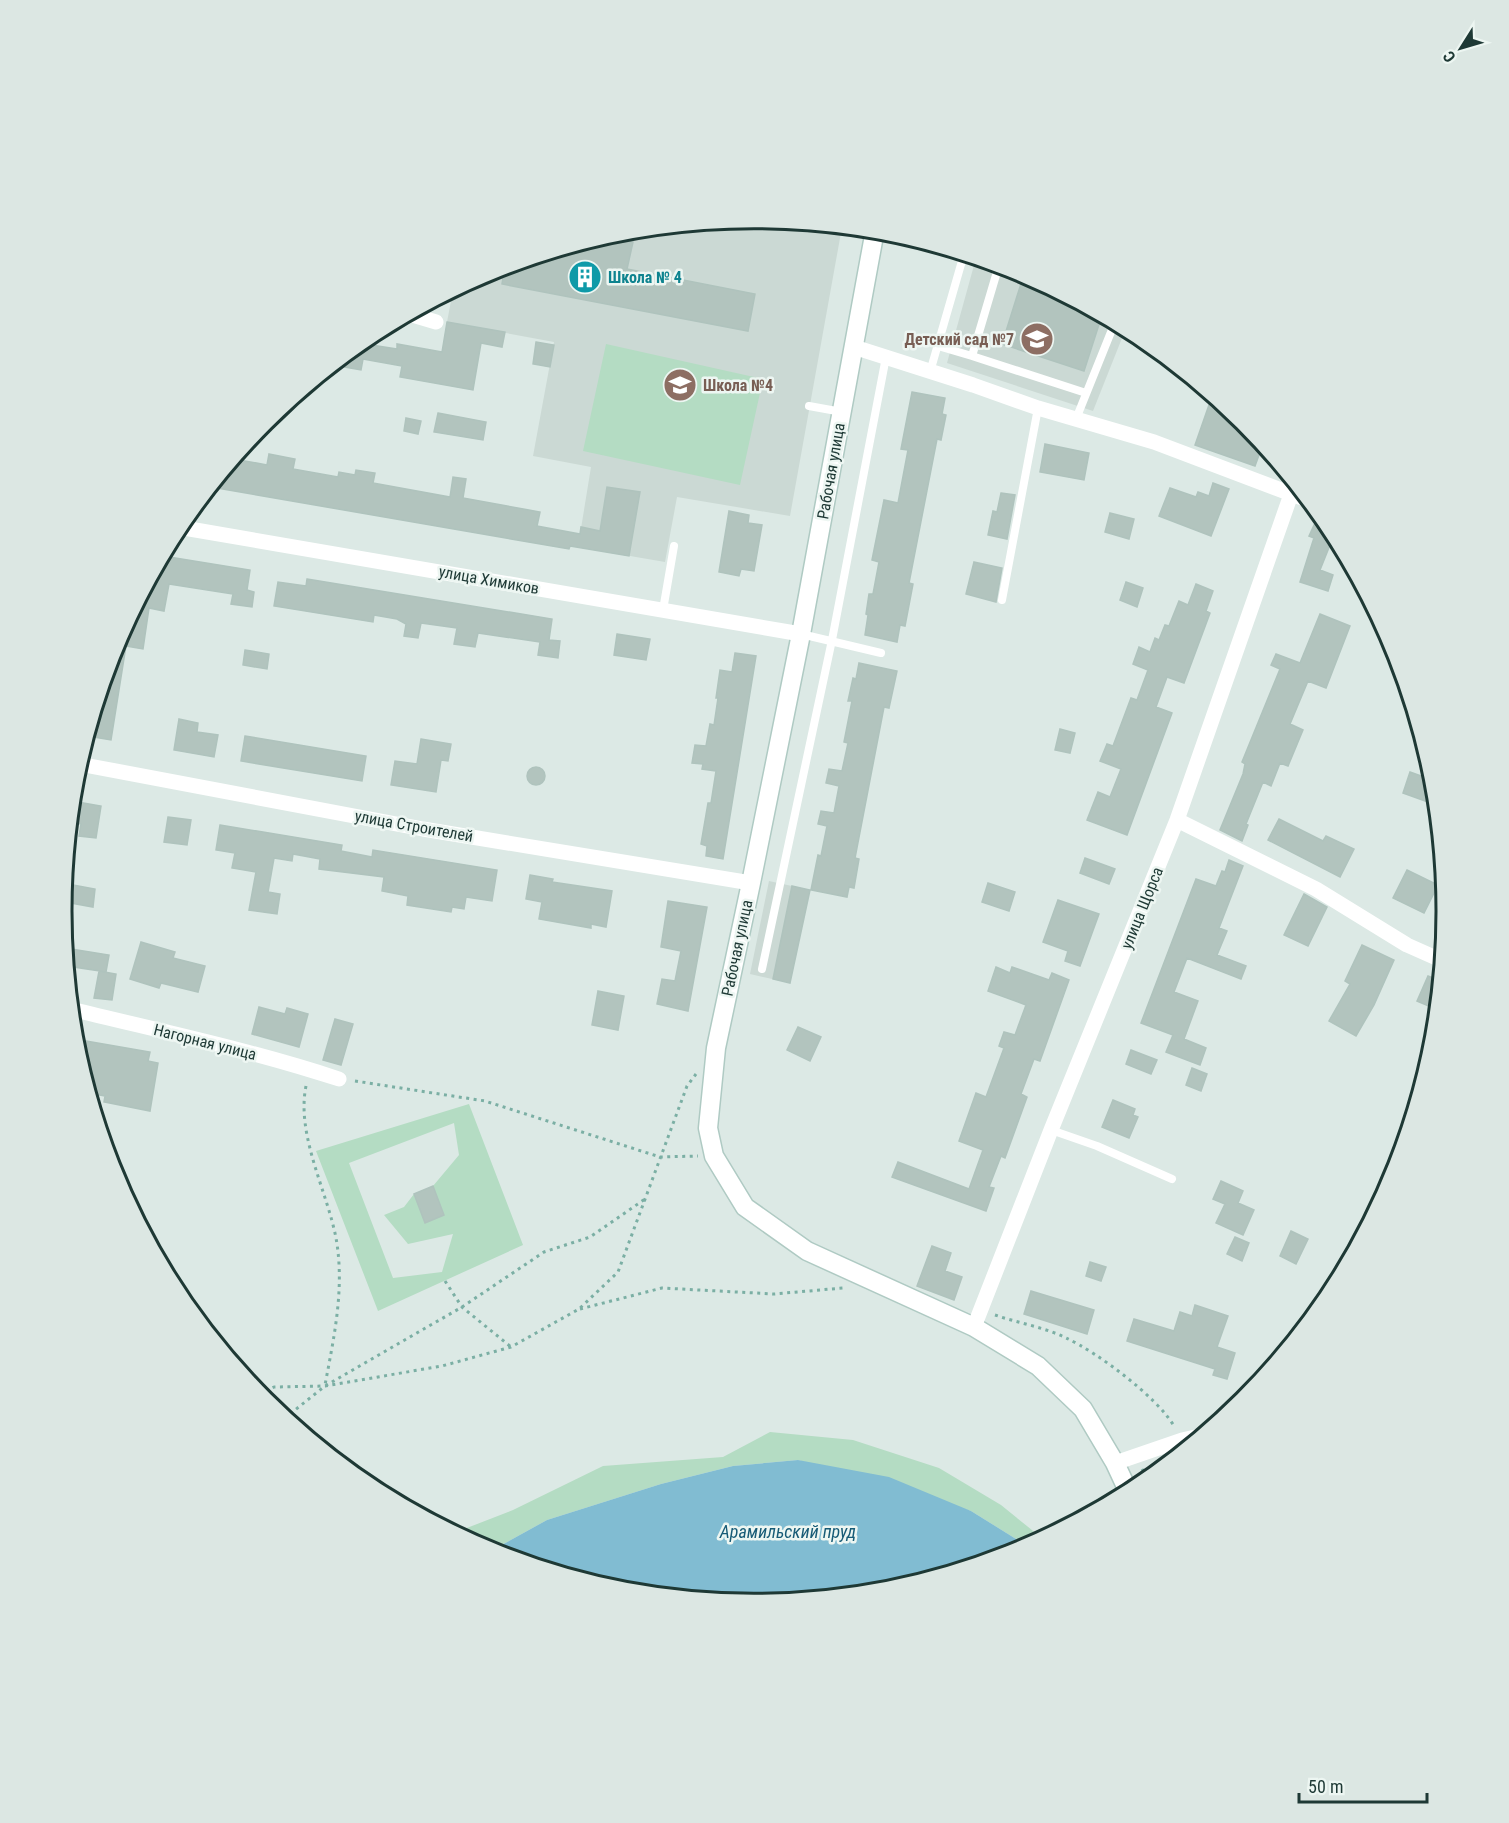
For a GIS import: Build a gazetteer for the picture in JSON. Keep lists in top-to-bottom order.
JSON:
{
  "streets": {
    "main road": ["Рабочая улица"],
    "street": [
      "улица Химиков",
      "улица Строителей",
      "улица Щорса",
      "Нагорная улица"
    ]
  },
  "crossings": [
    ["Рабочая улица", "улица Химиков"],
    ["Рабочая улица", "улица Строителей"],
    ["Рабочая улица", "улица Щорса"]
  ],
  "water": ["Арамильский пруд"],
  "places": {
    "building": ["Школа № 4"],
    "school or university": ["Детский сад №7", "Школа №4"]
  },
  "scale_bar": "50 m",
  "north": "bottom left"
}
